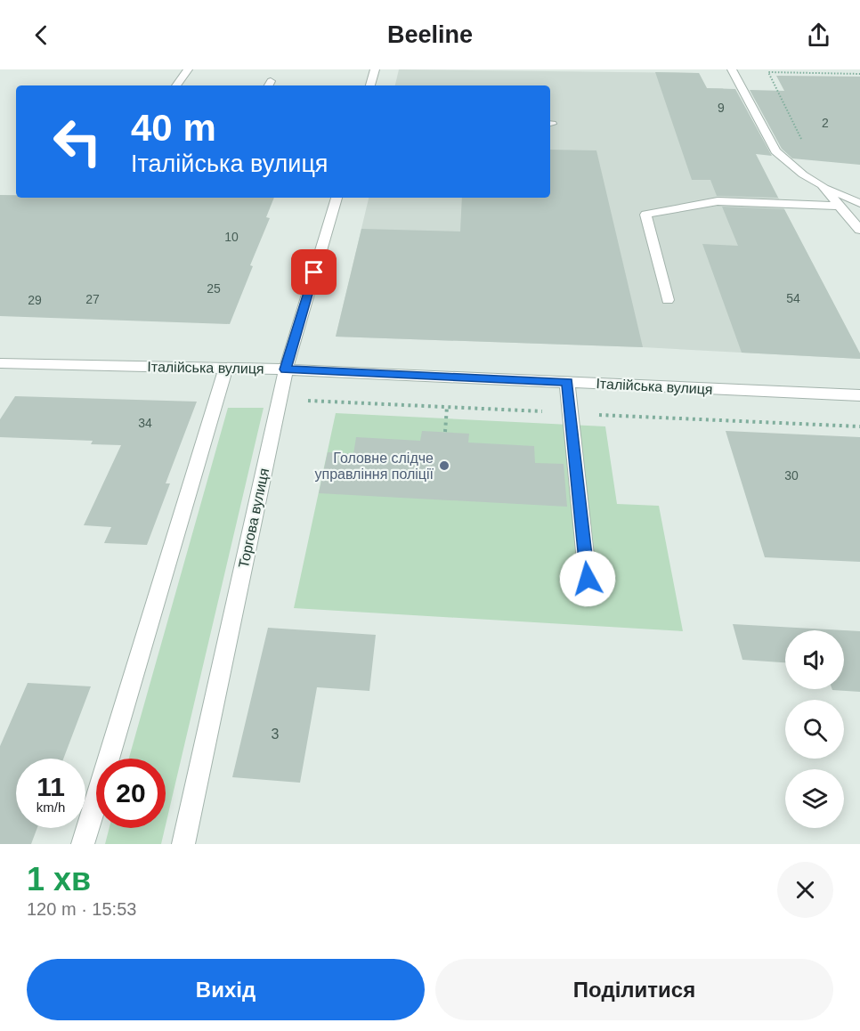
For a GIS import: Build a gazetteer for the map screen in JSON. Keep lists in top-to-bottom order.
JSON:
{
  "streets": {
    "street": ["Італійська вулиця", "Торгова вулиця"]
  },
  "crossings": [
    ["Італійська вулиця", "Торгова вулиця"]
  ],
  "places": ["Головне слідче управління поліції"],
  "house_numbers": [
    "9",
    "2",
    "10",
    "25",
    "54",
    "27",
    "29",
    "34",
    "30",
    "3"
  ],
  "page": {
    "header": "Beeline",
    "turn": ["40 m", "Італійська вулиця"],
    "speed": "11 km/h",
    "limit": "20",
    "heading": ["1 хв", "120 m · 15:53"],
    "buttons": ["Вихід", "Поділитися"]
  }
}
